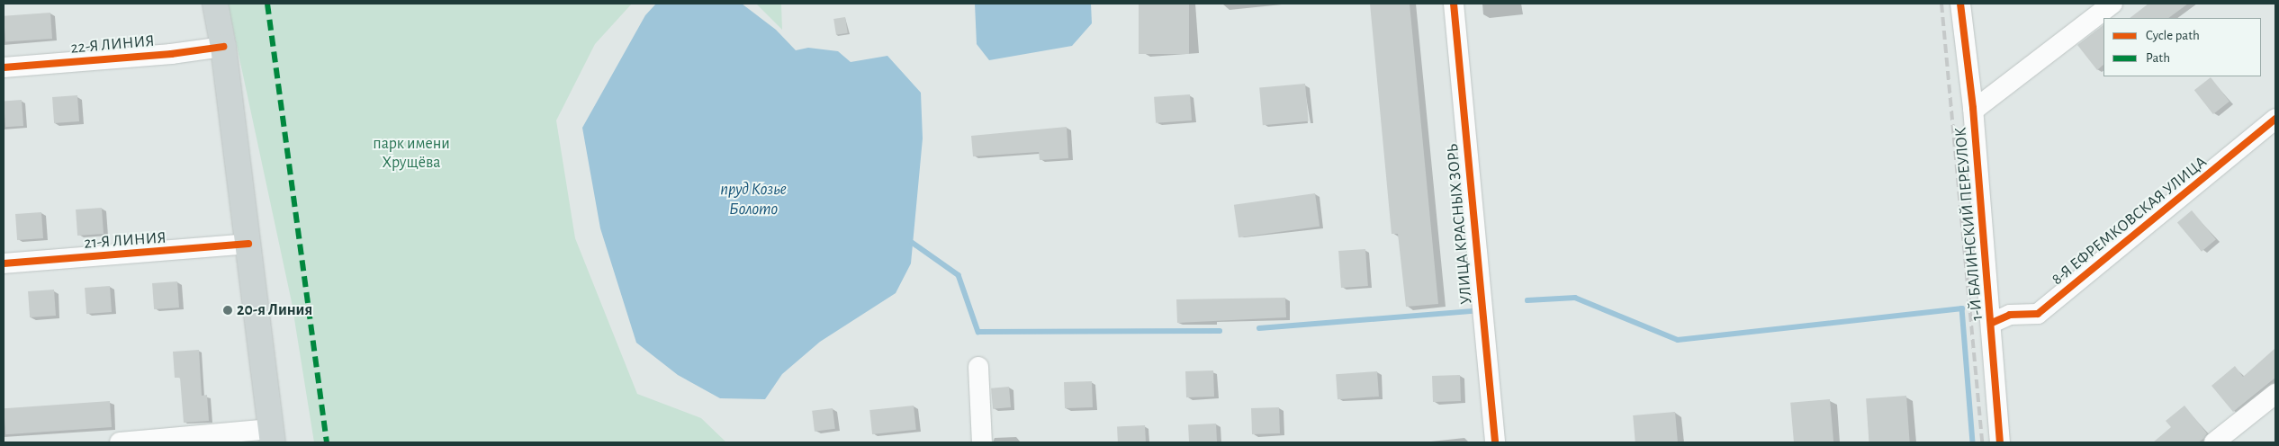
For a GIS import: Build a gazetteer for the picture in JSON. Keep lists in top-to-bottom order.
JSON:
{
  "streets": {
    "street": [
      "22-Я ЛИНИЯ",
      "8-Я ЕФРЕМКОВСКАЯ УЛИЦА",
      "УЛИЦА КРАСНЫХ ЗОРЬ",
      "1-Й БАЛИНСКИЙ ПЕРЕУЛОК",
      "21-Я ЛИНИЯ"
    ]
  },
  "crossings": [
    ["8-Я ЕФРЕМКОВСКАЯ УЛИЦА", "1-Й БАЛИНСКИЙ ПЕРЕУЛОК"]
  ],
  "water": ["пруд Козье Болото"],
  "parks": ["парк имени Хрущёва"],
  "places": ["20-я Линия"],
  "legend": ["Cycle path", "Path"]
}
